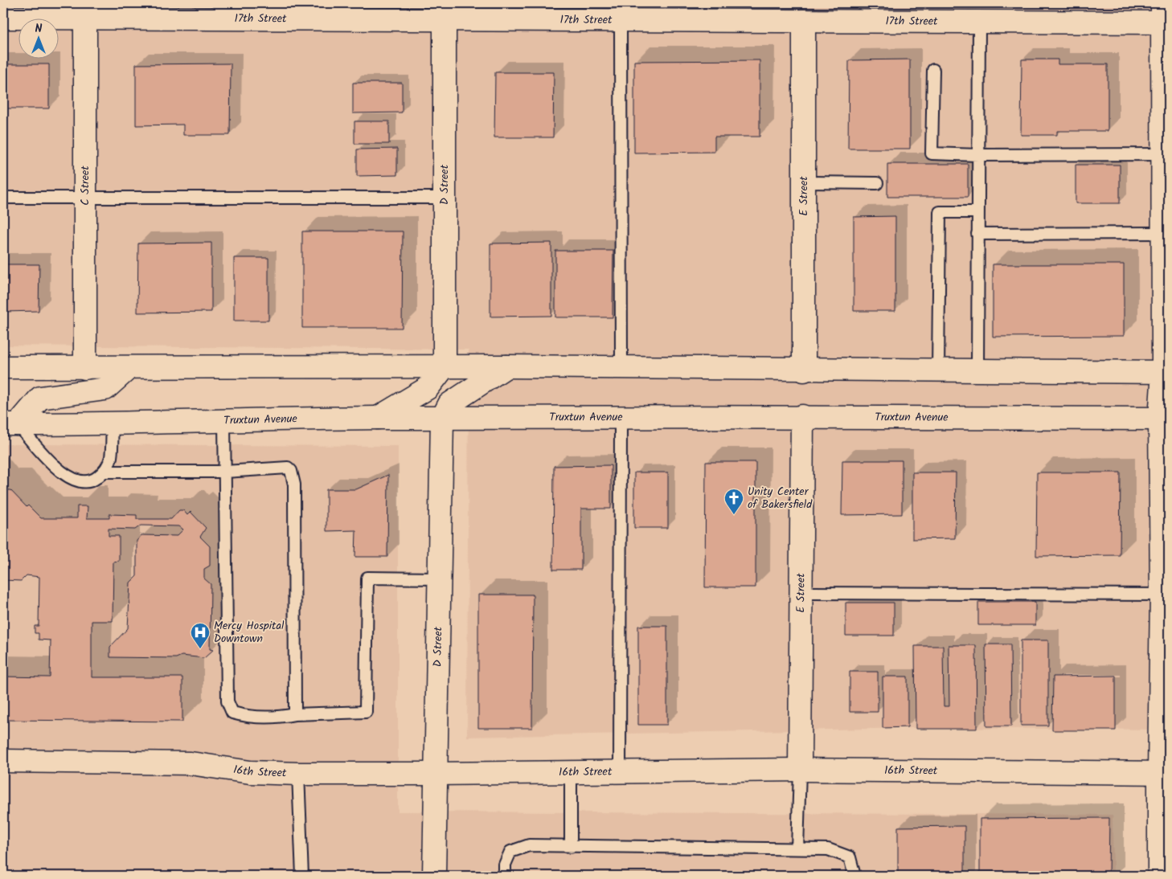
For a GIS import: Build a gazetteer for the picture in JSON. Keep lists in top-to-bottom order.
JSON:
{
  "streets": {
    "street": [
      "17th Street",
      "D Street",
      "C Street",
      "E Street",
      "Truxtun Avenue",
      "16th Street"
    ]
  },
  "crossings": [
    ["17th Street", "D Street"],
    ["17th Street", "C Street"],
    ["17th Street", "E Street"],
    ["D Street", "Truxtun Avenue"],
    ["D Street", "16th Street"],
    ["E Street", "Truxtun Avenue"],
    ["E Street", "16th Street"]
  ],
  "places": {
    "church": ["Unity Center of Bakersfield"],
    "hospital": ["Mercy Hospital Downtown"]
  },
  "north": "top"
}
